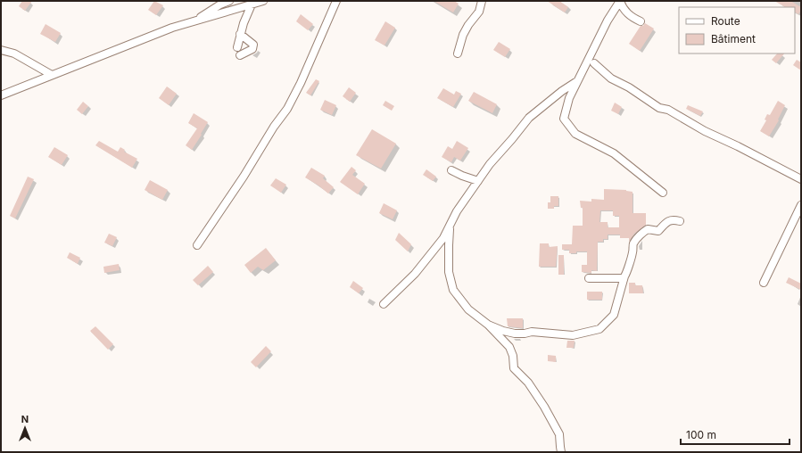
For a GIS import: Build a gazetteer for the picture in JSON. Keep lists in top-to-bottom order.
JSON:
{
  "legend": ["Route", "Bâtiment"],
  "scale_bar": "100 m",
  "north": "top"
}
